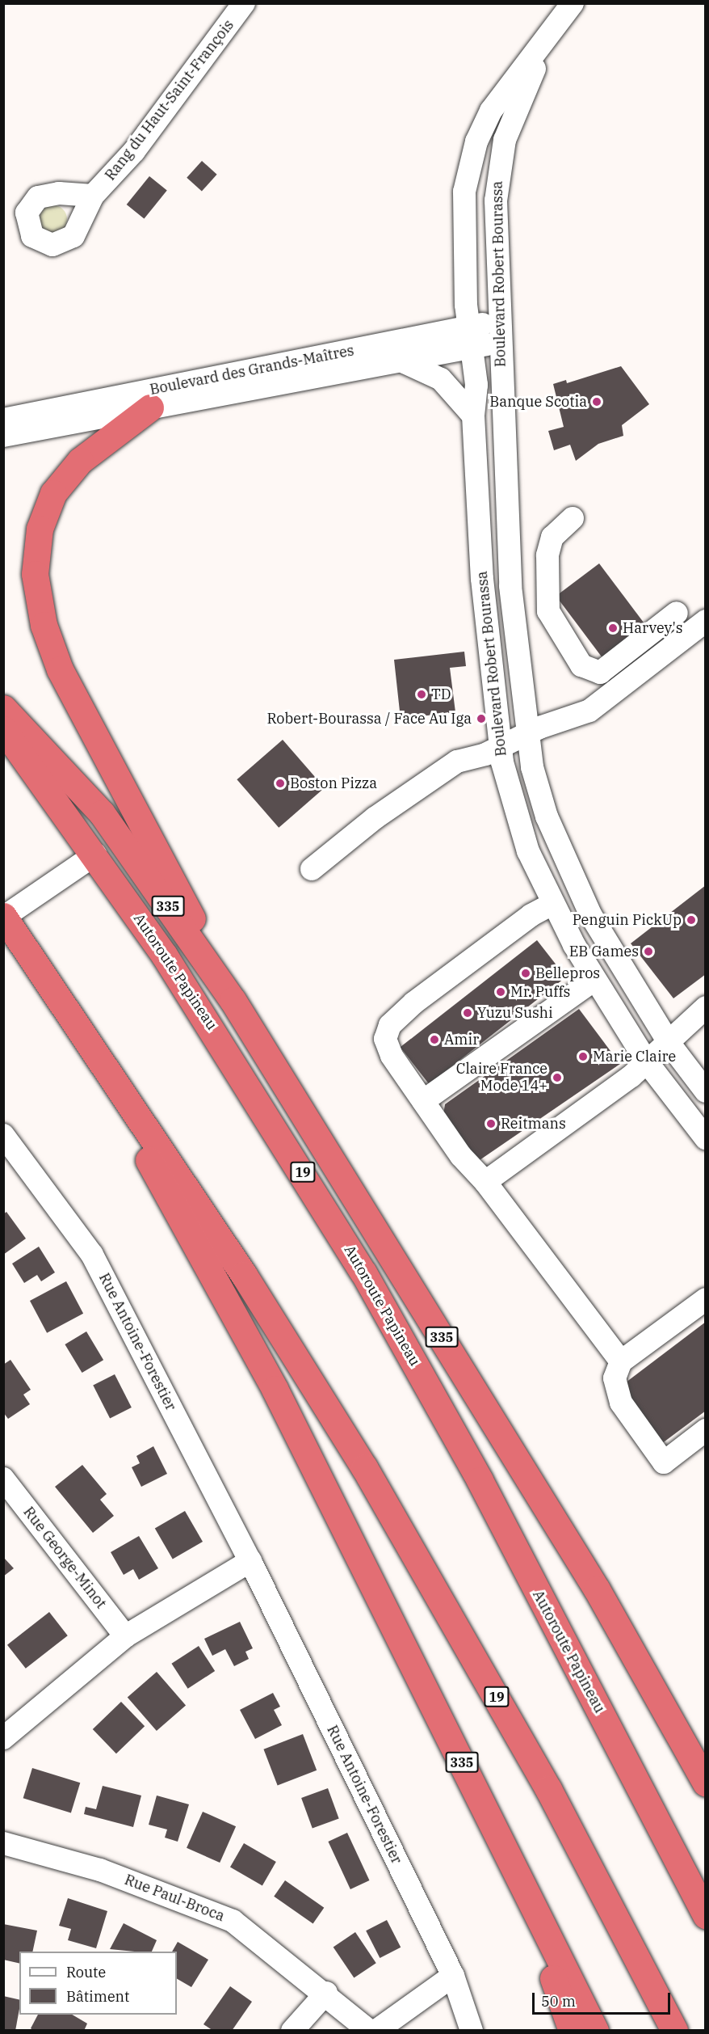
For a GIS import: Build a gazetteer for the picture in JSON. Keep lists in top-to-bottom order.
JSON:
{
  "streets": {
    "highway": ["335", "Autoroute Papineau", "19"],
    "street": [
      "Rang du Haut-Saint-François",
      "Boulevard Robert Bourassa",
      "Boulevard des Grands-Maîtres",
      "Rue Antoine-Forestier",
      "Rue George-Minot",
      "Rue Paul-Broca"
    ]
  },
  "crossings": [
    ["Boulevard Robert Bourassa", "Boulevard des Grands-Maîtres"],
    ["335", "19"]
  ],
  "places": [
    "Banque Scotia",
    "Harvey's",
    "TD",
    "Robert-Bourassa / Face Au Iga",
    "Boston Pizza",
    "Penguin PickUp",
    "EB Games",
    "Bellepros",
    "Mr. Puffs",
    "Yuzu Sushi",
    "Amir",
    "Marie Claire",
    "Claire France Mode 14+",
    "Reitmans"
  ],
  "legend": ["Route", "Bâtiment"],
  "scale_bar": "50 m"
}
